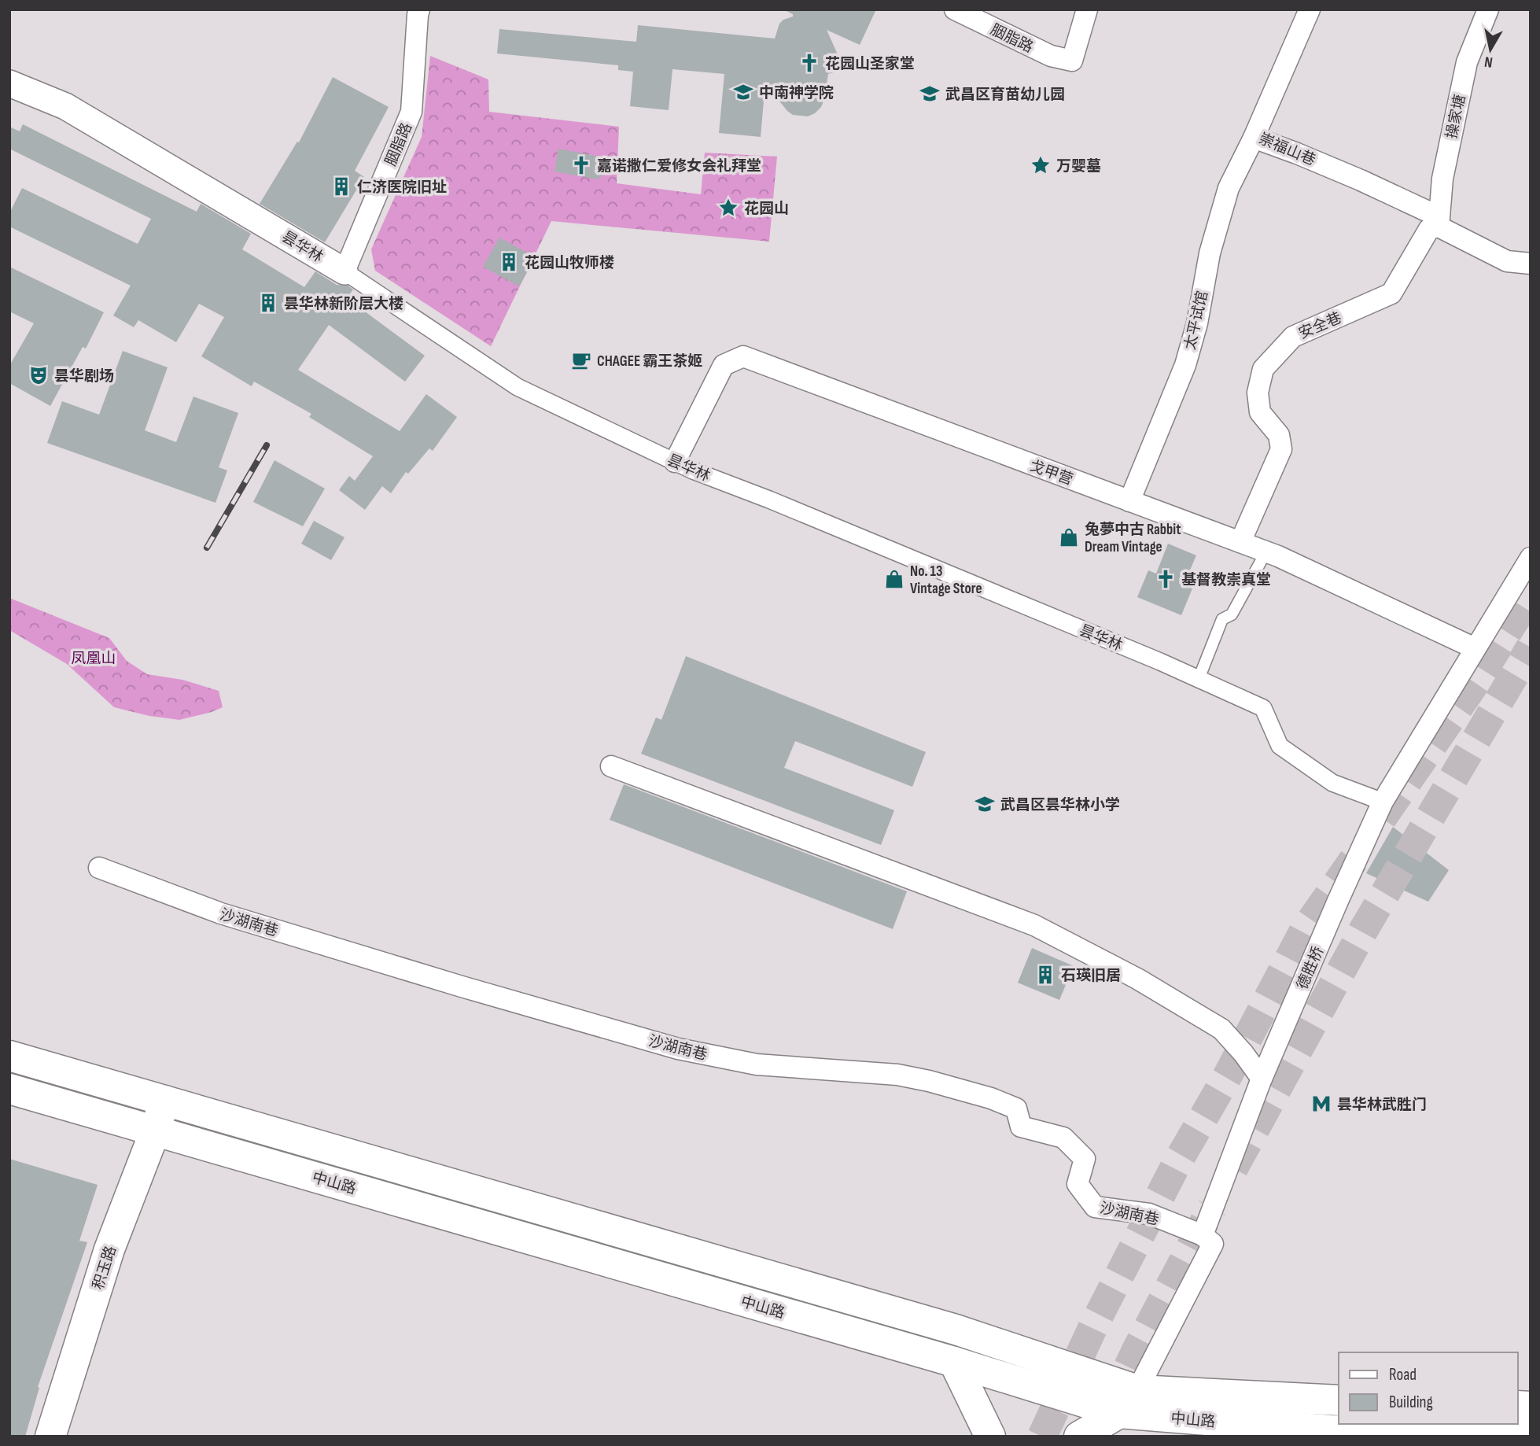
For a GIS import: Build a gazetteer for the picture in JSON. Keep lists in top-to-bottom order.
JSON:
{
  "streets": {
    "main road": ["中山路", "积玉路"],
    "street": [
      "胭脂路",
      "操家塘",
      "崇福山巷",
      "昙华林",
      "太平试馆",
      "安全巷",
      "戈甲营",
      "沙湖南巷",
      "德胜桥"
    ]
  },
  "crossings": [
    ["胭脂路", "昙华林"],
    ["操家塘", "崇福山巷"],
    ["操家塘", "安全巷"],
    ["崇福山巷", "太平试馆"],
    ["崇福山巷", "安全巷"],
    ["昙华林", "戈甲营"],
    ["昙华林", "德胜桥"],
    ["太平试馆", "戈甲营"],
    ["安全巷", "戈甲营"],
    ["戈甲营", "德胜桥"],
    ["沙湖南巷", "德胜桥"],
    ["中山路", "积玉路"]
  ],
  "parks": ["凤凰山"],
  "places": {
    "church": ["花园山圣家堂", "嘉诺撒仁爱修女会礼拜堂", "基督教崇真堂"],
    "school or university": ["中南神学院", "武昌区育苗幼儿园", "武昌区昙华林小学"],
    "place": ["万婴墓", "花园山"],
    "building": [
      "仁济医院旧址",
      "花园山牧师楼",
      "昙华林新阶层大楼",
      "石瑛旧居"
    ],
    "cafe": ["CHAGEE 霸王茶姬"],
    "theatre": ["昙华剧场"],
    "shop": ["兔夢中古 Rabbit Dream Vintage", "No. 13 Vintage Store"],
    "metro station": ["昙华林武胜门"]
  },
  "legend": ["Road", "Building"],
  "north": "bottom"
}
